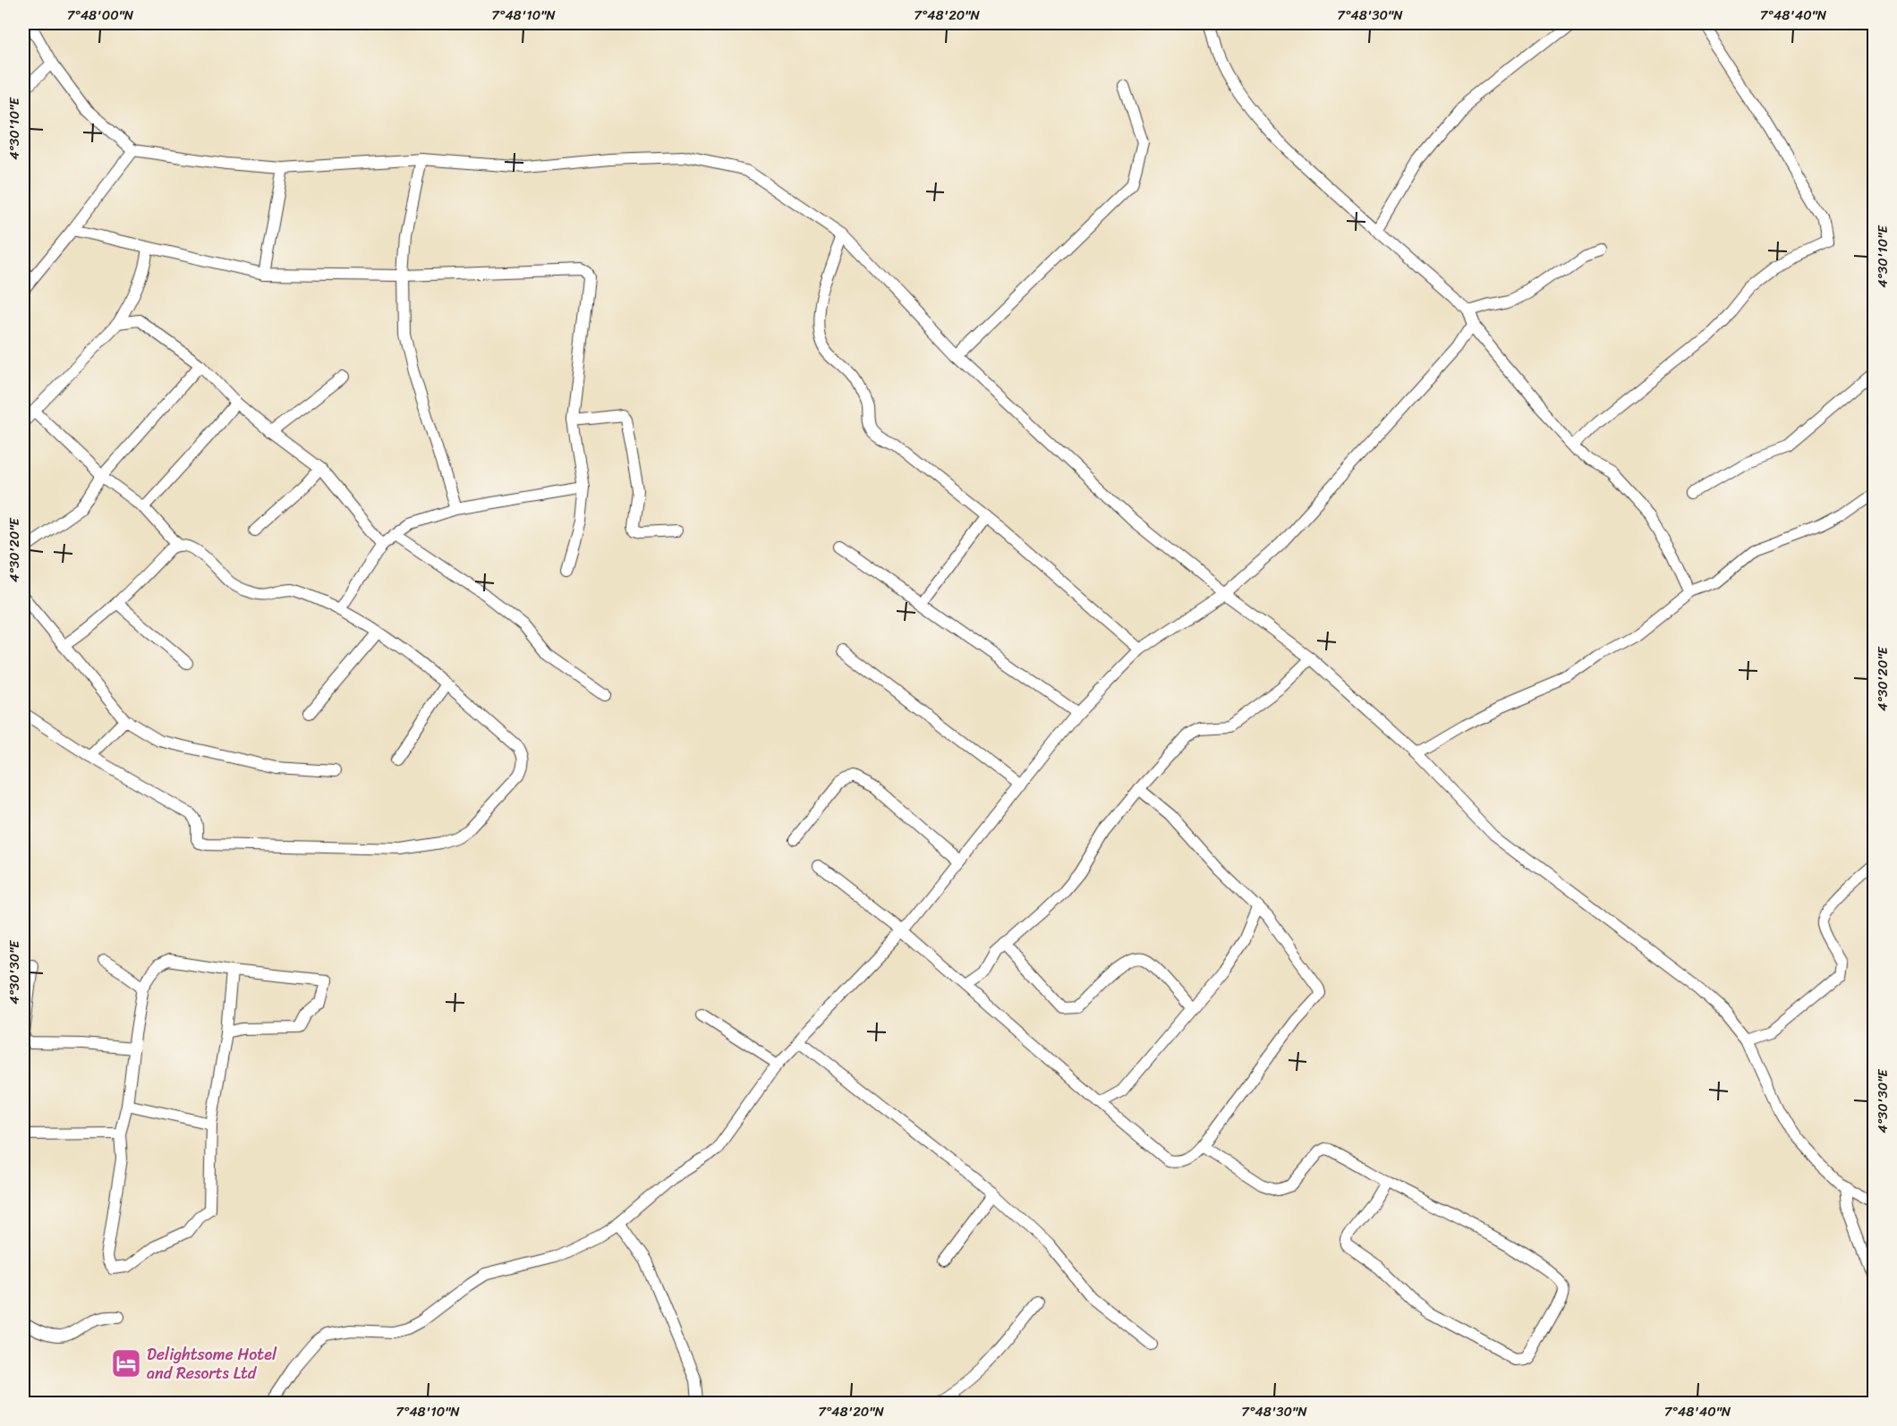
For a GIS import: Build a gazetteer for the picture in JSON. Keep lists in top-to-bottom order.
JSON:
{
  "places": {
    "hotel": ["Delightsome Hotel and Resorts Ltd"]
  },
  "coordinates": [
    "7°48'00\"N",
    "7°48'10\"N",
    "7°48'20\"N",
    "7°48'30\"N",
    "7°48'40\"N",
    "4°30'10\"E",
    "4°30'20\"E",
    "4°30'30\"E"
  ]
}
